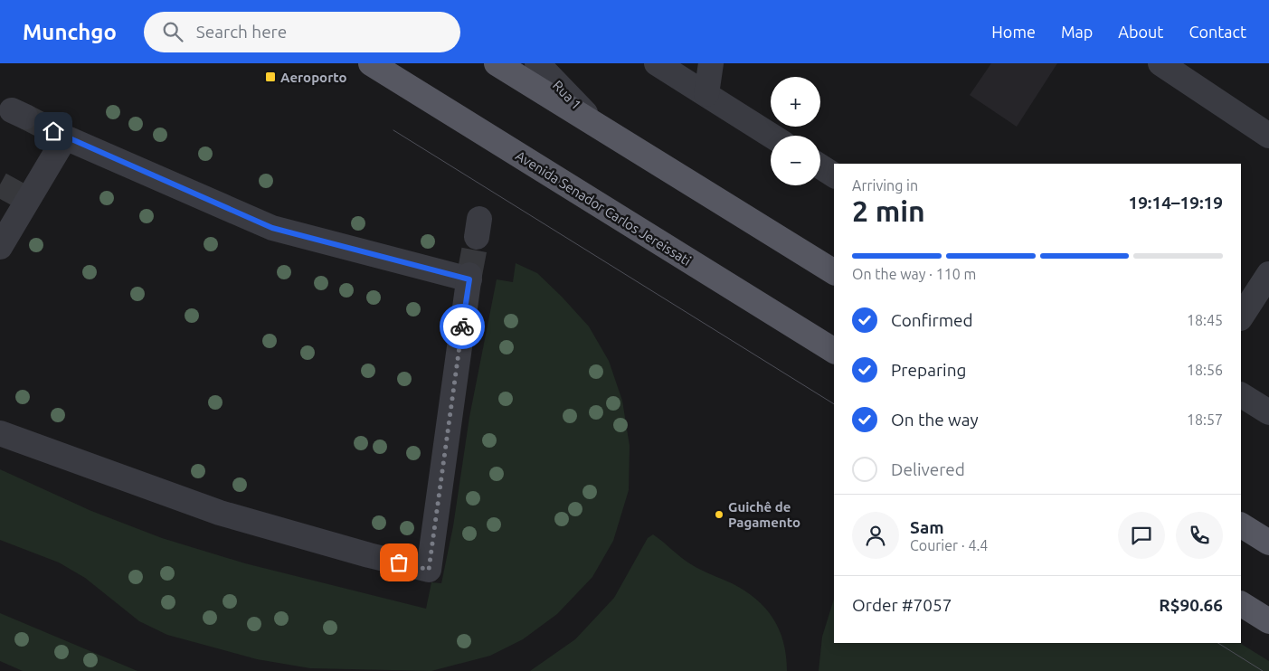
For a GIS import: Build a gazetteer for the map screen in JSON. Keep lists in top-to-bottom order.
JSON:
{
  "streets": {
    "main road": ["Avenida Senador Carlos Jereissati"],
    "street": ["Rua 1"]
  },
  "places": {
    "transit": ["Aeroporto"],
    "other": ["Guichê de Pagamento"]
  },
  "page": {
    "header": "Munchgo",
    "search": "Search here",
    "nav": [
      "Home",
      "Map",
      "About",
      "Contact"
    ],
    "map_buttons": ["+", "−"],
    "heading": ["2 min", "Arriving in", "19:14–19:19"],
    "panel": [
      "Sam",
      "Courier · 4.4",
      "Order #7057",
      "R$90.66"
    ],
    "bar": "On the way · 110 m",
    "list": [
      ["Confirmed", "18:45"],
      ["Preparing", "18:56"],
      ["On the way", "18:57"],
      "Delivered"
    ]
  }
}
